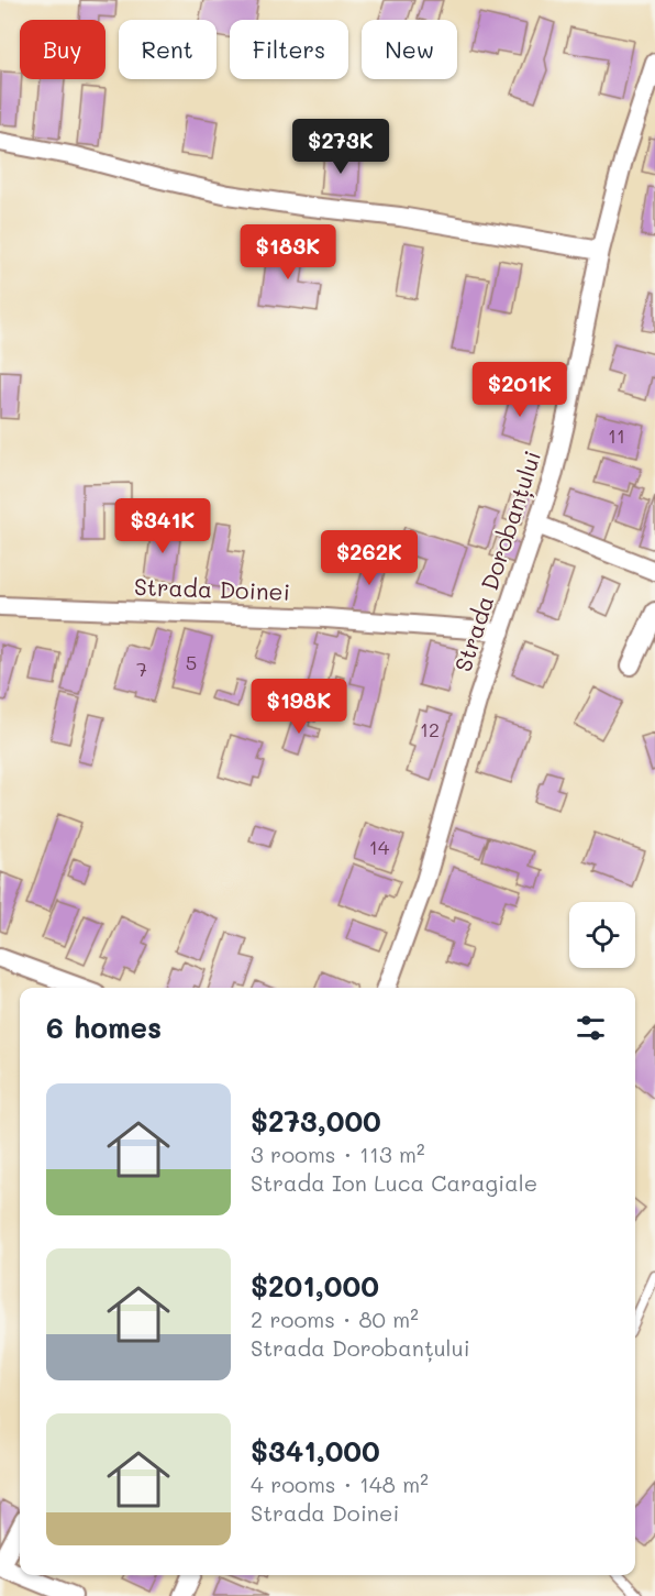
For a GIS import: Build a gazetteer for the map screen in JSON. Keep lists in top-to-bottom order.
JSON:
{
  "streets": {
    "street": ["Strada Dorobanțului", "Strada Doinei"]
  },
  "crossings": [
    ["Strada Dorobanțului", "Strada Doinei"]
  ],
  "house_numbers": [
    "11",
    "5",
    "7",
    "12",
    "14"
  ],
  "page": {
    "chip": [
      "Buy",
      "Rent",
      "Filters",
      "New"
    ],
    "price": [
      "$273K",
      "$183K",
      "$201K",
      "$341K",
      "$262K",
      "$198K"
    ],
    "heading": "6 homes",
    "list": [
      {
        "name": "$273,000",
        "note": "3 rooms · 113 m² · Strada Ion Luca Caragiale"
      },
      {
        "name": "$201,000",
        "note": "2 rooms · 80 m² · Strada Dorobanțului"
      },
      {
        "name": "$341,000",
        "note": "4 rooms · 148 m² · Strada Doinei"
      }
    ]
  }
}
